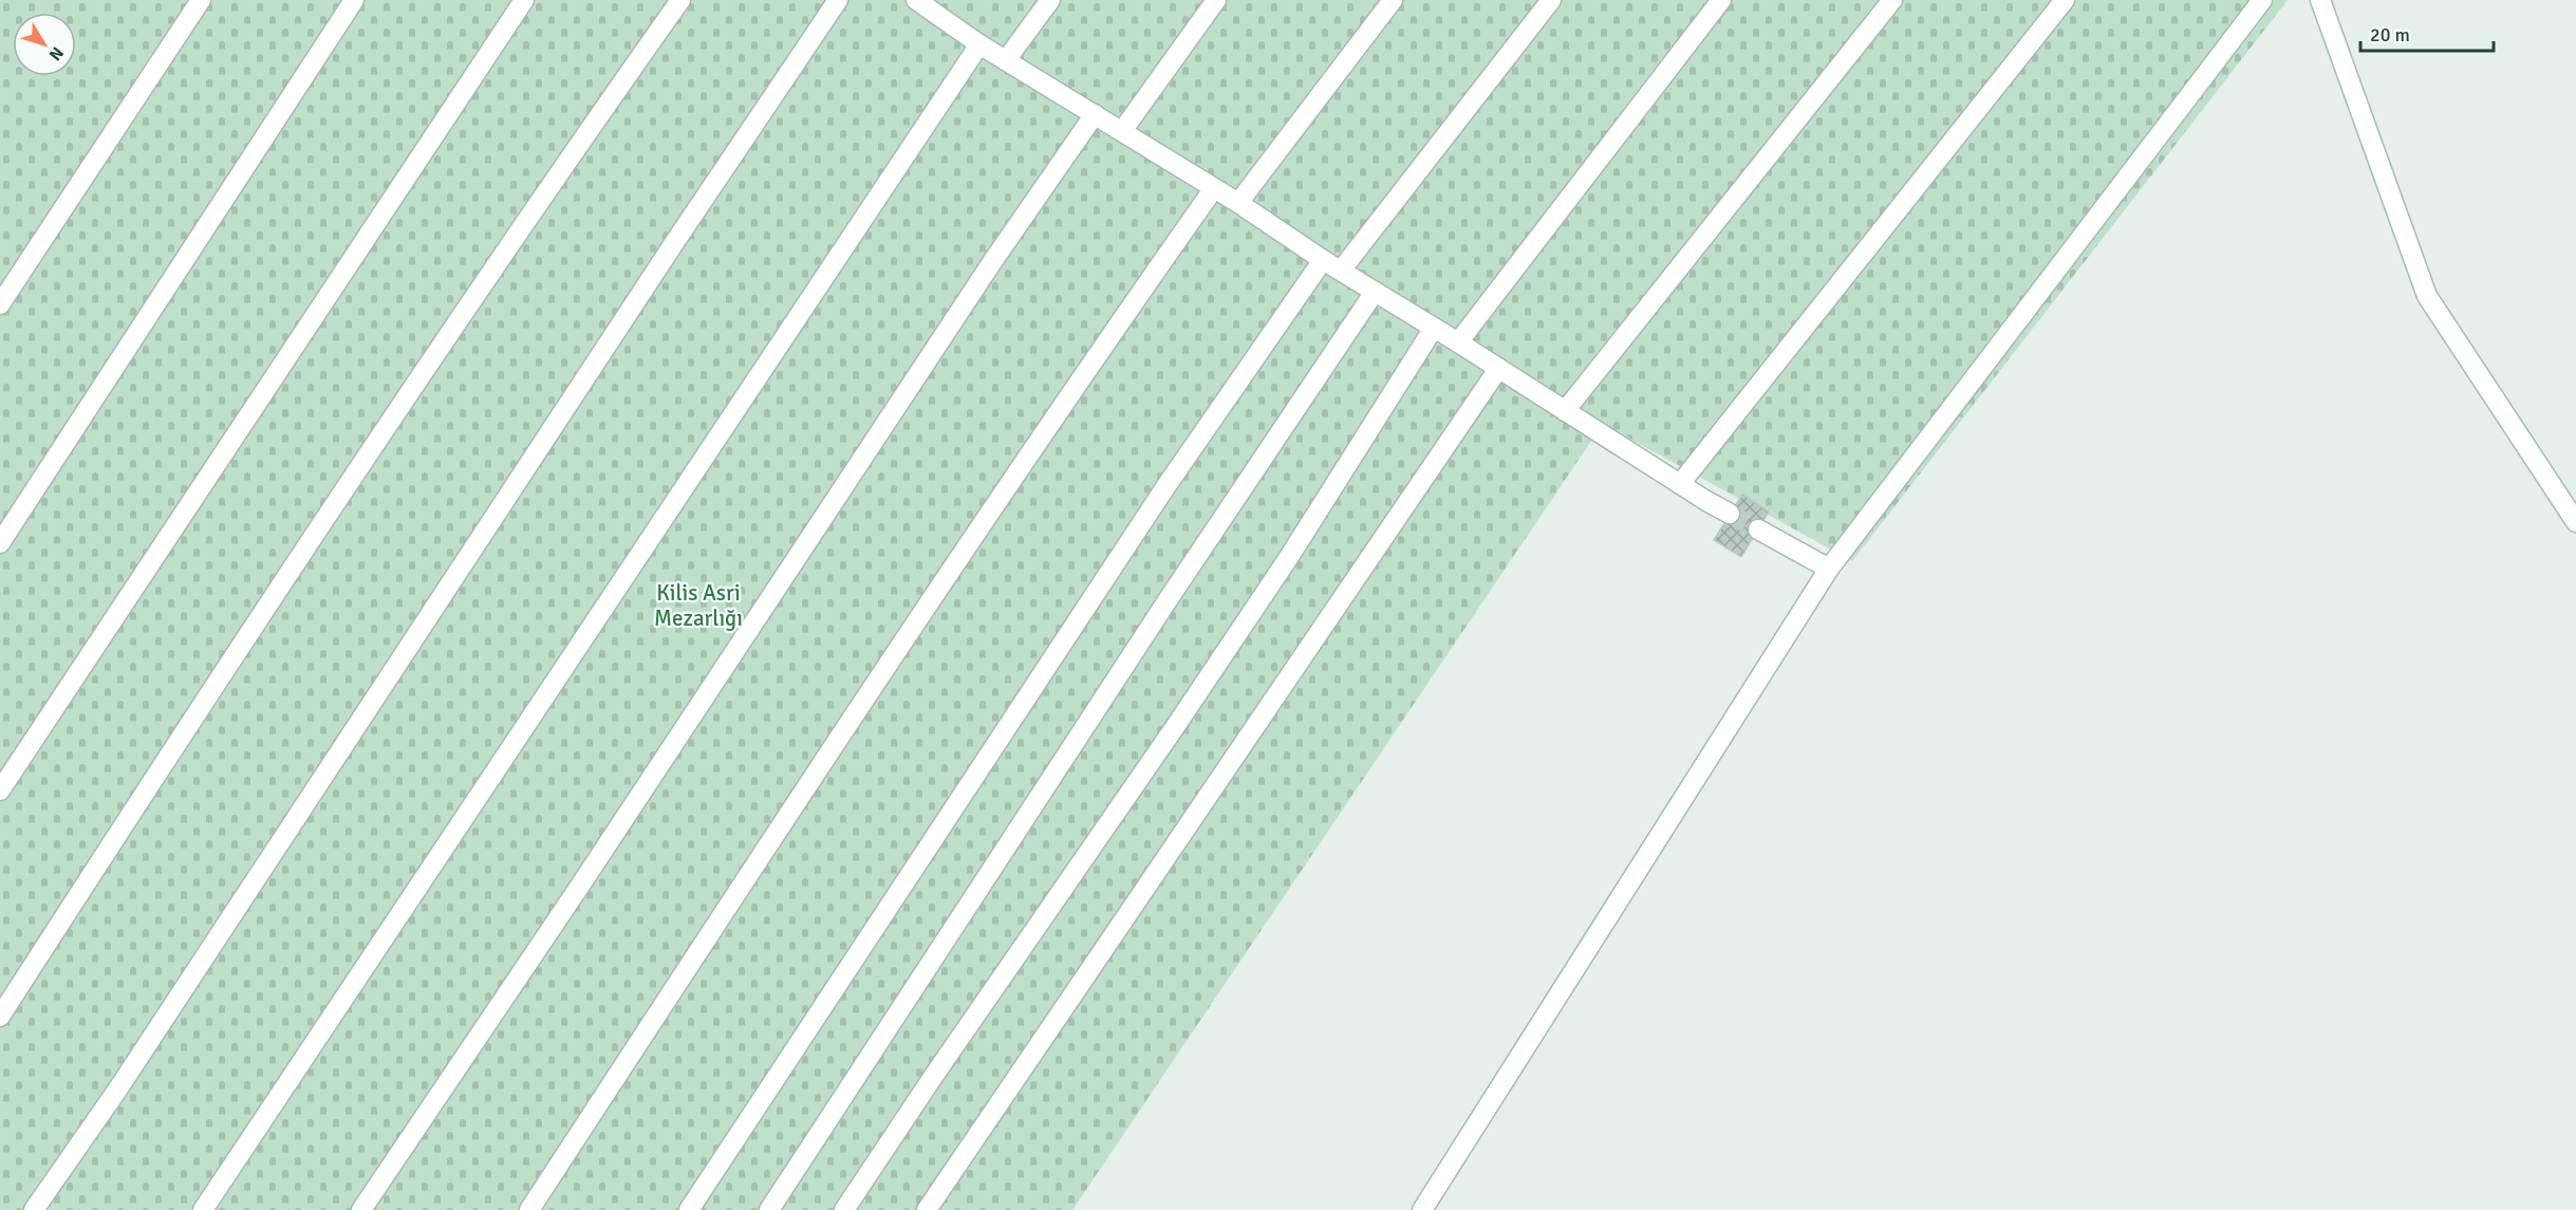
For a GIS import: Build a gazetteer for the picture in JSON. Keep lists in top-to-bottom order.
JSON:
{
  "parks": ["Kilis Asri Mezarlığı"],
  "scale_bar": "20 m",
  "north": "bottom right"
}
